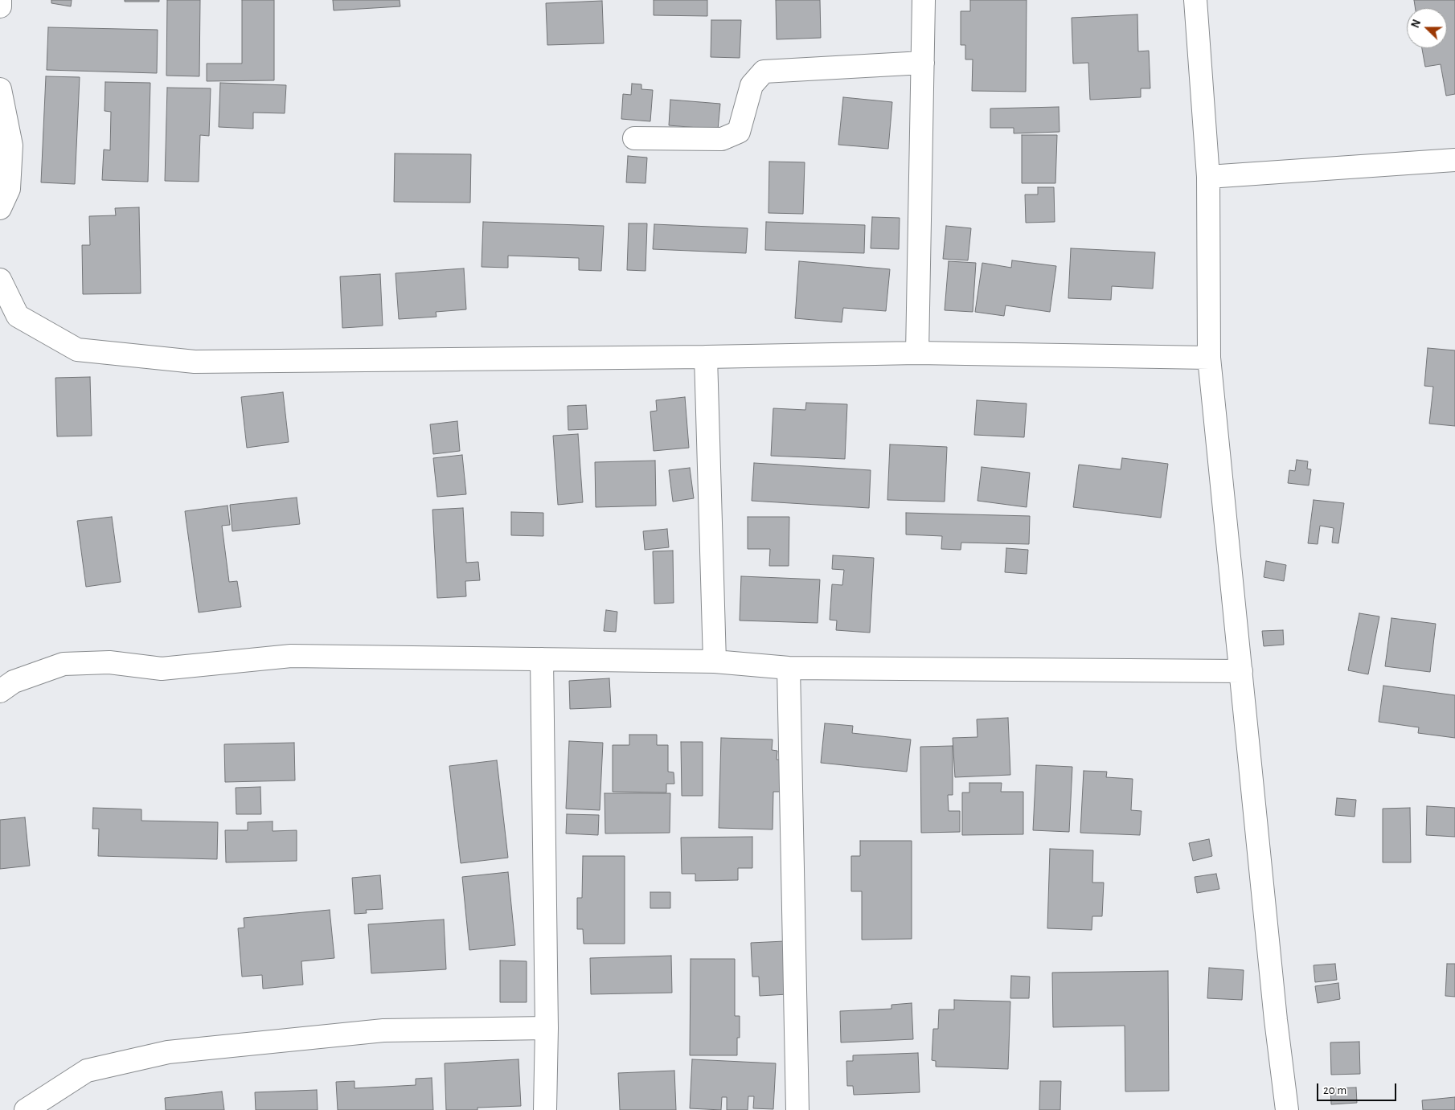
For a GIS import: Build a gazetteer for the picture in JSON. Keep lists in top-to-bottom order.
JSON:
{
  "scale_bar": "20 m",
  "north": "left"
}
